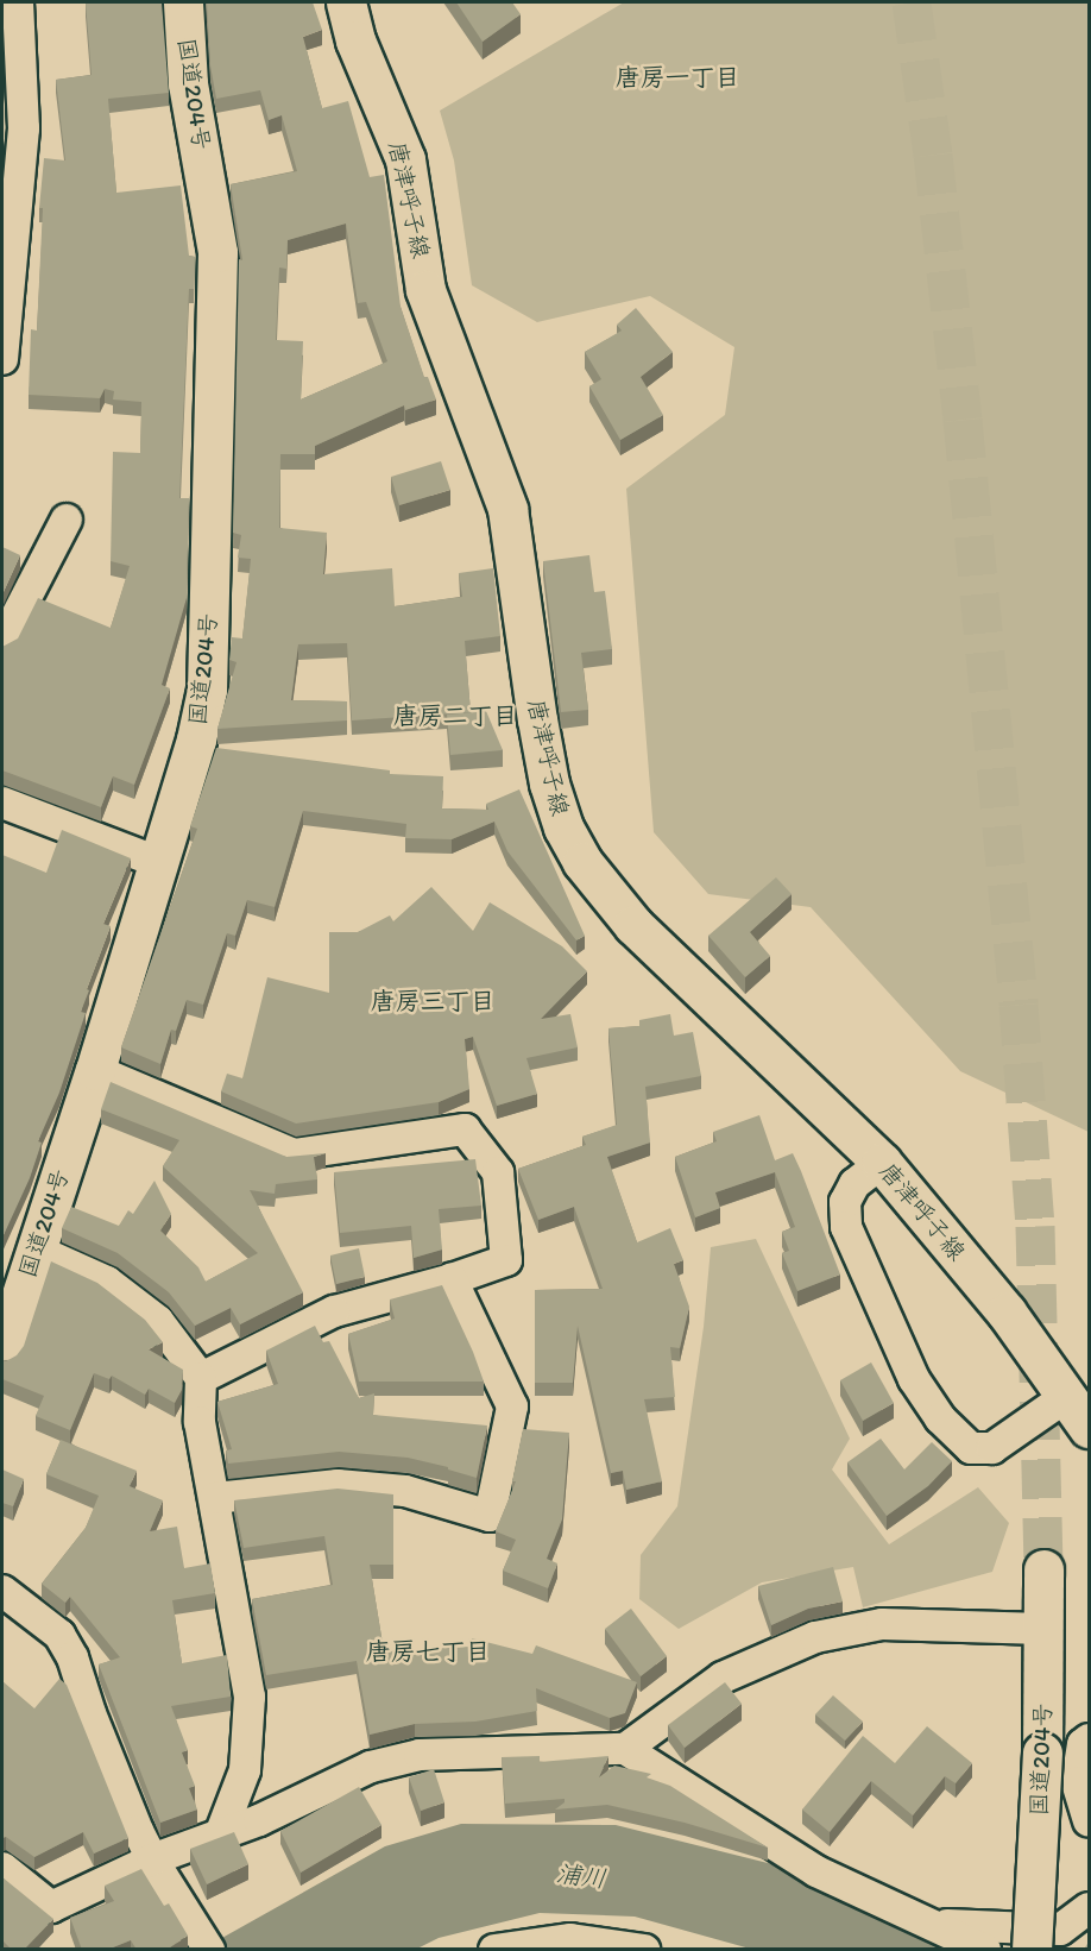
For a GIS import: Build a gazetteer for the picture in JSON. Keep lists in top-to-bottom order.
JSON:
{
  "streets": {
    "main road": ["国道204号", "唐津呼子線"]
  },
  "districts": [
    "唐房一丁目",
    "唐房二丁目",
    "唐房三丁目",
    "唐房七丁目"
  ],
  "water": ["浦川"]
}
